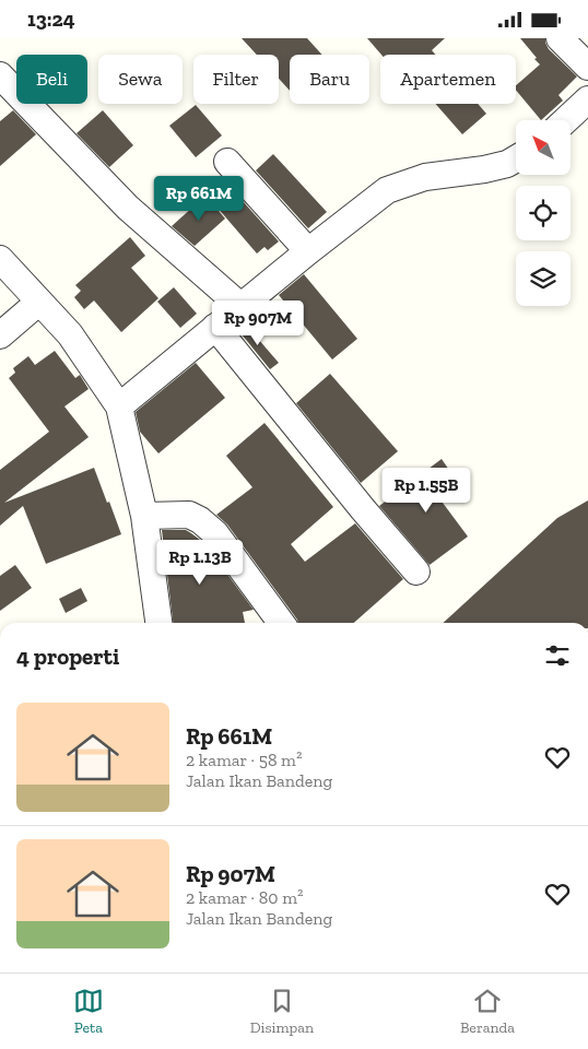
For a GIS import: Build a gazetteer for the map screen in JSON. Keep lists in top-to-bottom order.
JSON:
{
  "north": "top left",
  "page": {
    "status": "13:24",
    "chip": [
      "Beli",
      "Sewa",
      "Filter",
      "Baru",
      "Apartemen"
    ],
    "price": [
      "Rp 661M",
      "Rp 907M",
      "Rp 1.55B",
      "Rp 1.13B"
    ],
    "heading": "4 properti",
    "list": [
      {
        "name": "Rp 661M",
        "note": "2 kamar · 58 m² · Jalan Ikan Bandeng"
      },
      {
        "name": "Rp 907M",
        "note": "2 kamar · 80 m² · Jalan Ikan Bandeng"
      }
    ],
    "tabs": ["Peta", "Disimpan", "Beranda"]
  }
}
